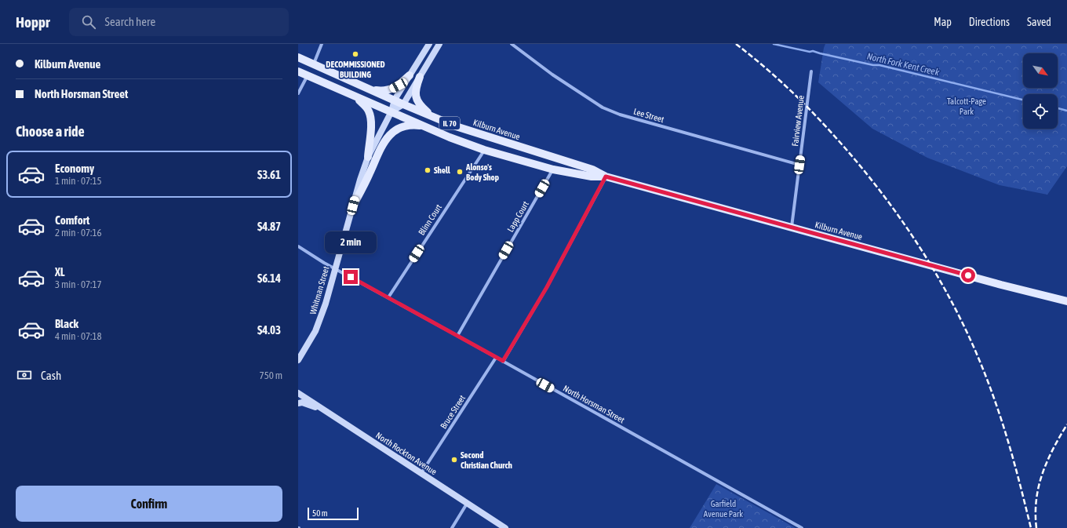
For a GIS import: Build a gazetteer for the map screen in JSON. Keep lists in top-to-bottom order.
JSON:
{
  "streets": {
    "main road": [
      "IL 70",
      "Kilburn Avenue",
      "Whitman Street",
      "North Rockton Avenue"
    ],
    "street": [
      "Lee Street",
      "Fairview Avenue",
      "Lapp Court",
      "Blinn Court",
      "North Horsman Street",
      "Bruce Street"
    ]
  },
  "crossings": [
    ["Lee Street", "Fairview Avenue"],
    ["Fairview Avenue", "Kilburn Avenue"],
    ["Kilburn Avenue", "Lapp Court"],
    ["Kilburn Avenue", "Blinn Court"],
    ["Kilburn Avenue", "Whitman Street"],
    ["Lapp Court", "North Horsman Street"],
    ["Blinn Court", "North Horsman Street"],
    ["Whitman Street", "North Horsman Street"],
    ["North Horsman Street", "Bruce Street"],
    ["Bruce Street", "North Rockton Avenue"]
  ],
  "water": ["North Fork Kent Creek"],
  "parks": ["Talcott-Page Park", "Garfield Avenue Park"],
  "places": [
    "DECOMMISSIONED BUILDING",
    "Shell",
    "Alonso's Body Shop",
    "Second Christian Church"
  ],
  "scale_bar": "50 m",
  "north": "bottom right",
  "page": {
    "header": "Hoppr",
    "search": "Search here",
    "nav": ["Map", "Directions", "Saved"],
    "banner": ["Kilburn Avenue", "North Horsman Street"],
    "heading": "Choose a ride",
    "list": [
      {
        "name": "Economy",
        "note": "1 min · 07:15",
        "value": "$3.61"
      },
      {
        "name": "Comfort",
        "note": "2 min · 07:16",
        "value": "$4.87"
      },
      {
        "name": "XL",
        "note": "3 min · 07:17",
        "value": "$6.14"
      },
      {
        "name": "Black",
        "note": "4 min · 07:18",
        "value": "$4.03"
      }
    ],
    "bubble": "2 min",
    "pay": ["Cash", "750 m"],
    "buttons": "Confirm",
    "scale": "50 m"
  }
}
